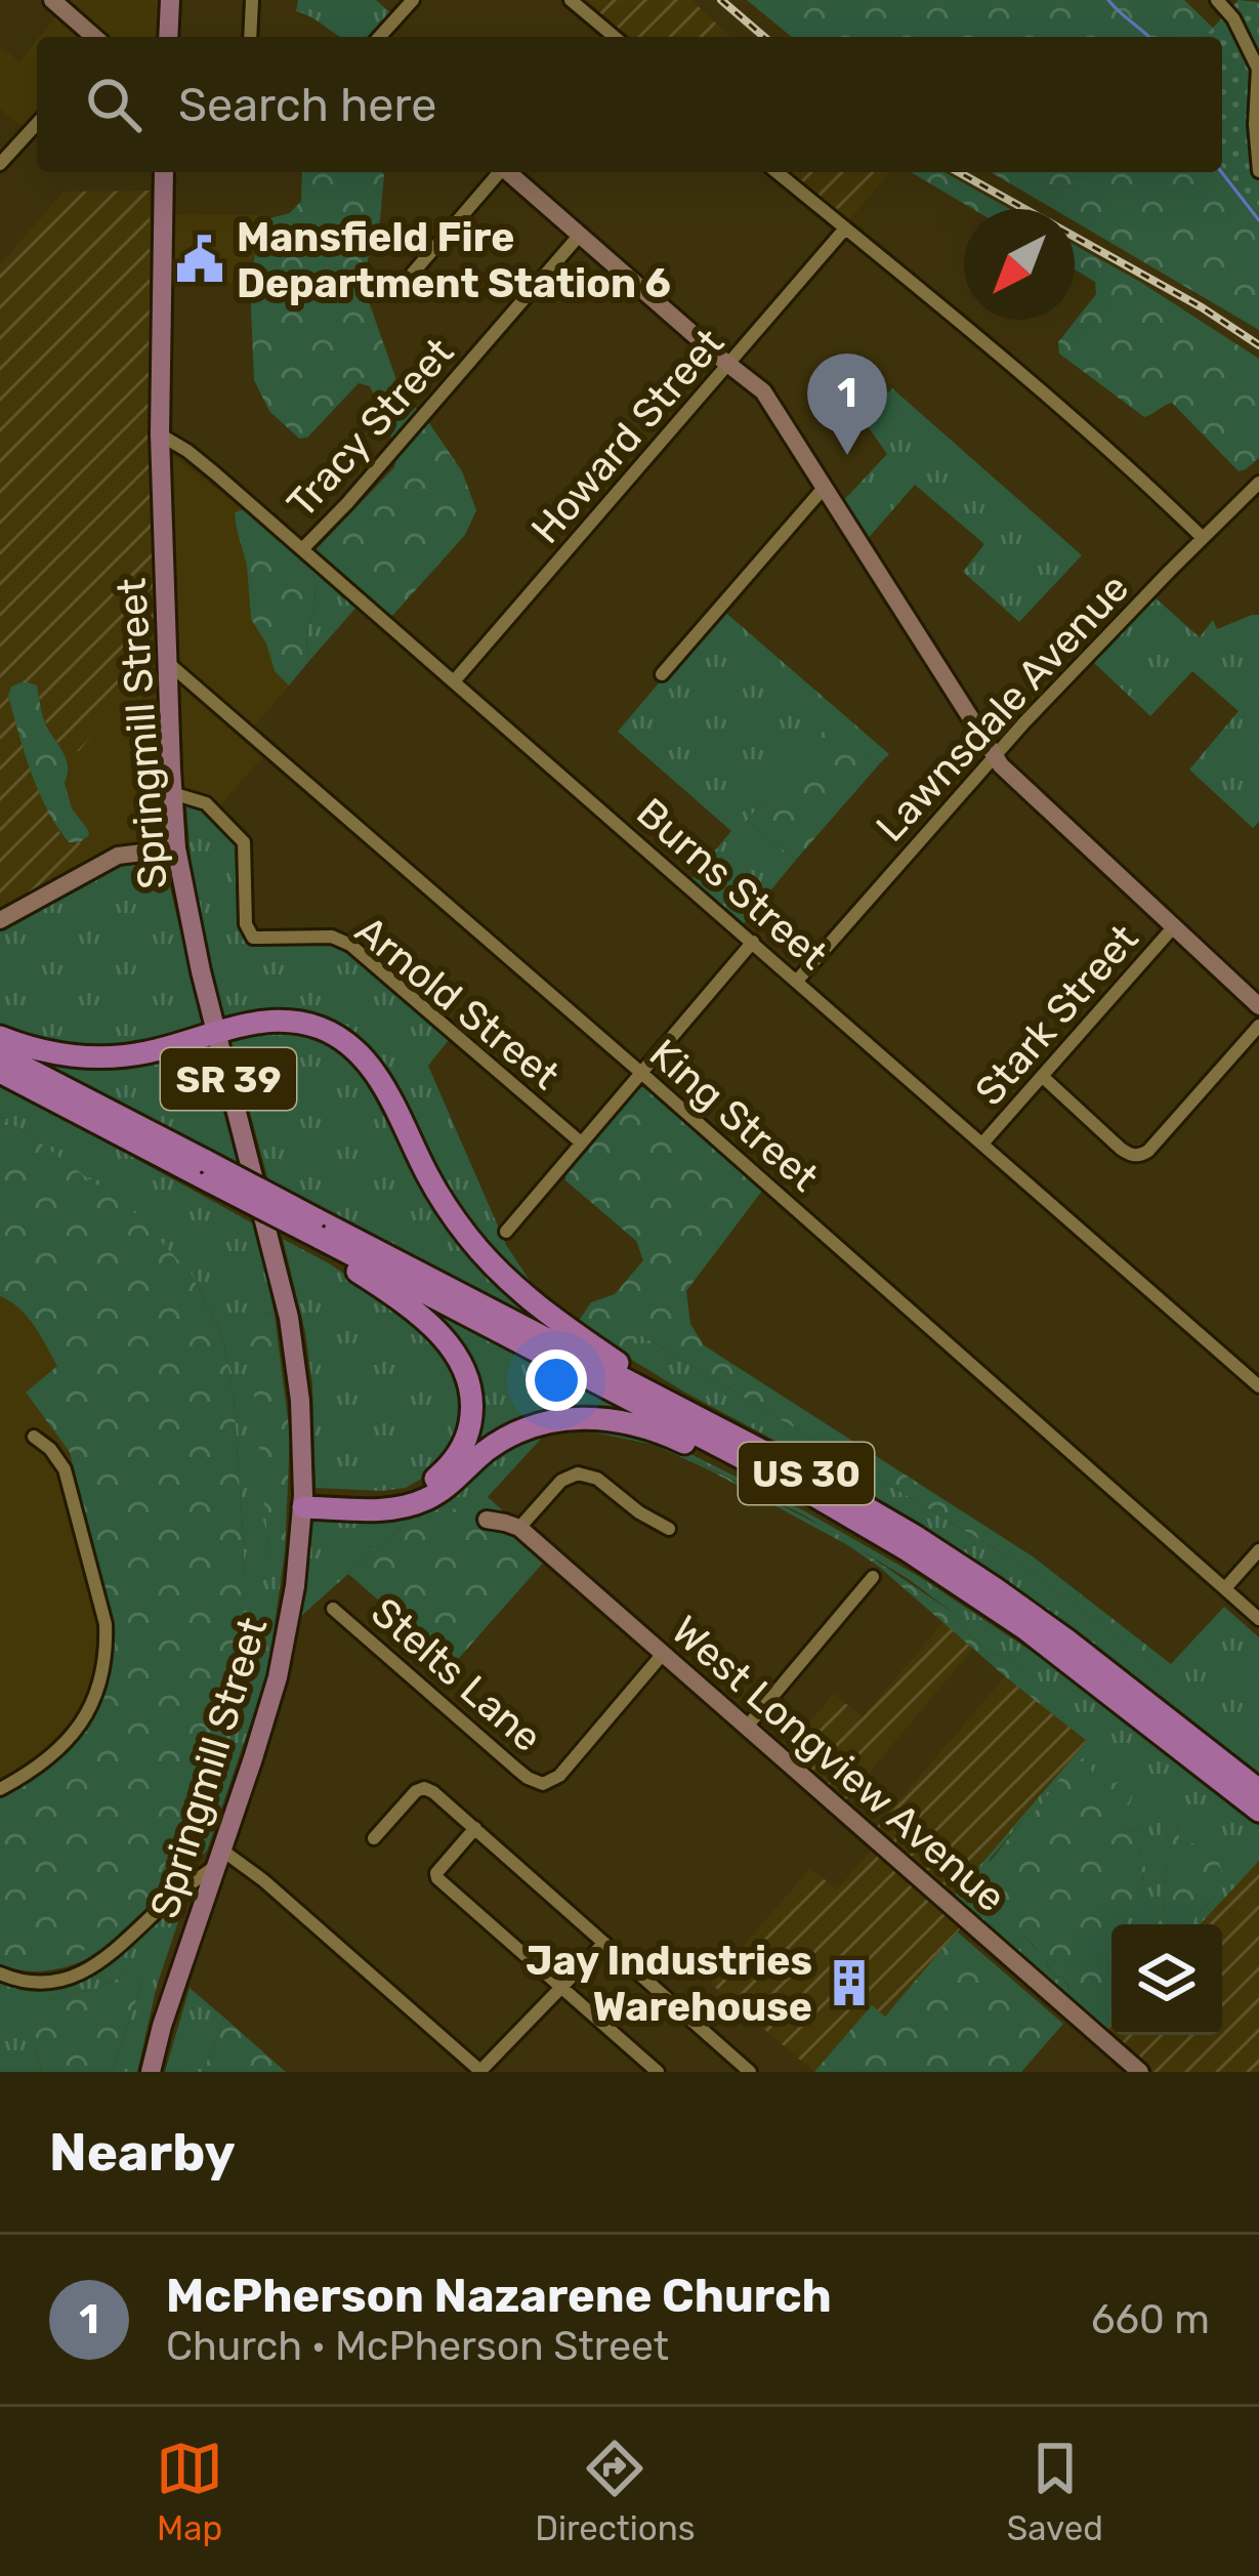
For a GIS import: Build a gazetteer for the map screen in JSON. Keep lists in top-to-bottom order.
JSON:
{
  "streets": {
    "highway": ["US 30"],
    "main road": ["Springmill Street", "SR 39"],
    "street": [
      "Tracy Street",
      "Howard Street",
      "Lawnsdale Avenue",
      "Burns Street",
      "Arnold Street",
      "Stark Street",
      "King Street",
      "Stelts Lane",
      "West Longview Avenue"
    ]
  },
  "crossings": [
    ["Tracy Street", "Burns Street"],
    ["Howard Street", "Burns Street"],
    ["Lawnsdale Avenue", "Burns Street"],
    ["Springmill Street", "Burns Street"],
    ["Springmill Street", "Arnold Street"],
    ["Springmill Street", "King Street"],
    ["Burns Street", "Stark Street"],
    ["Stelts Lane", "West Longview Avenue"]
  ],
  "places": {
    "public building": ["Mansfield Fire Department Station 6"],
    "building": ["Jay Industries Warehouse"]
  },
  "north": "bottom left",
  "page": {
    "search": "Search here",
    "pins": "1",
    "heading": "Nearby",
    "list": [
      {
        "mark": "1",
        "name": "McPherson Nazarene Church",
        "note": "Church · McPherson Street",
        "value": "660 m"
      }
    ],
    "nav": ["Map", "Directions", "Saved"]
  }
}
